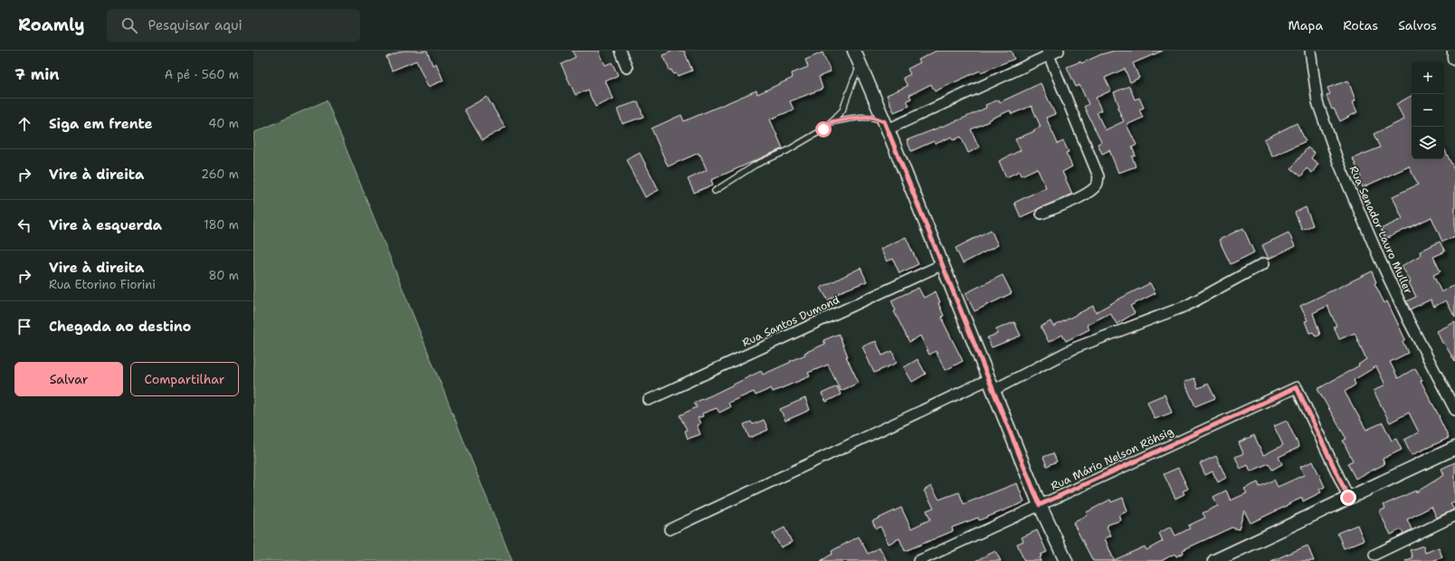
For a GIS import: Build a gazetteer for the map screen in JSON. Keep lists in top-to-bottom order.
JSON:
{
  "streets": {
    "street": ["Rua Senador Lauro Muller", "Rua Santos Dumond", "Rua Mário Nelson Röhsig"]
  },
  "page": {
    "header": "Roamly",
    "search": "Pesquisar aqui",
    "nav": ["Mapa", "Rotas", "Salvos"],
    "heading": ["7 min", "A pé · 560 m"],
    "map_buttons": ["+", "−"],
    "list": [
      ["Siga em frente", "40 m"],
      ["Vire à direita", "260 m"],
      ["Vire à esquerda", "180 m"],
      ["Vire à direita", "Rua Etorino Fiorini", "80 m"],
      "Chegada ao destino"
    ],
    "buttons": ["Salvar", "Compartilhar"]
  }
}
